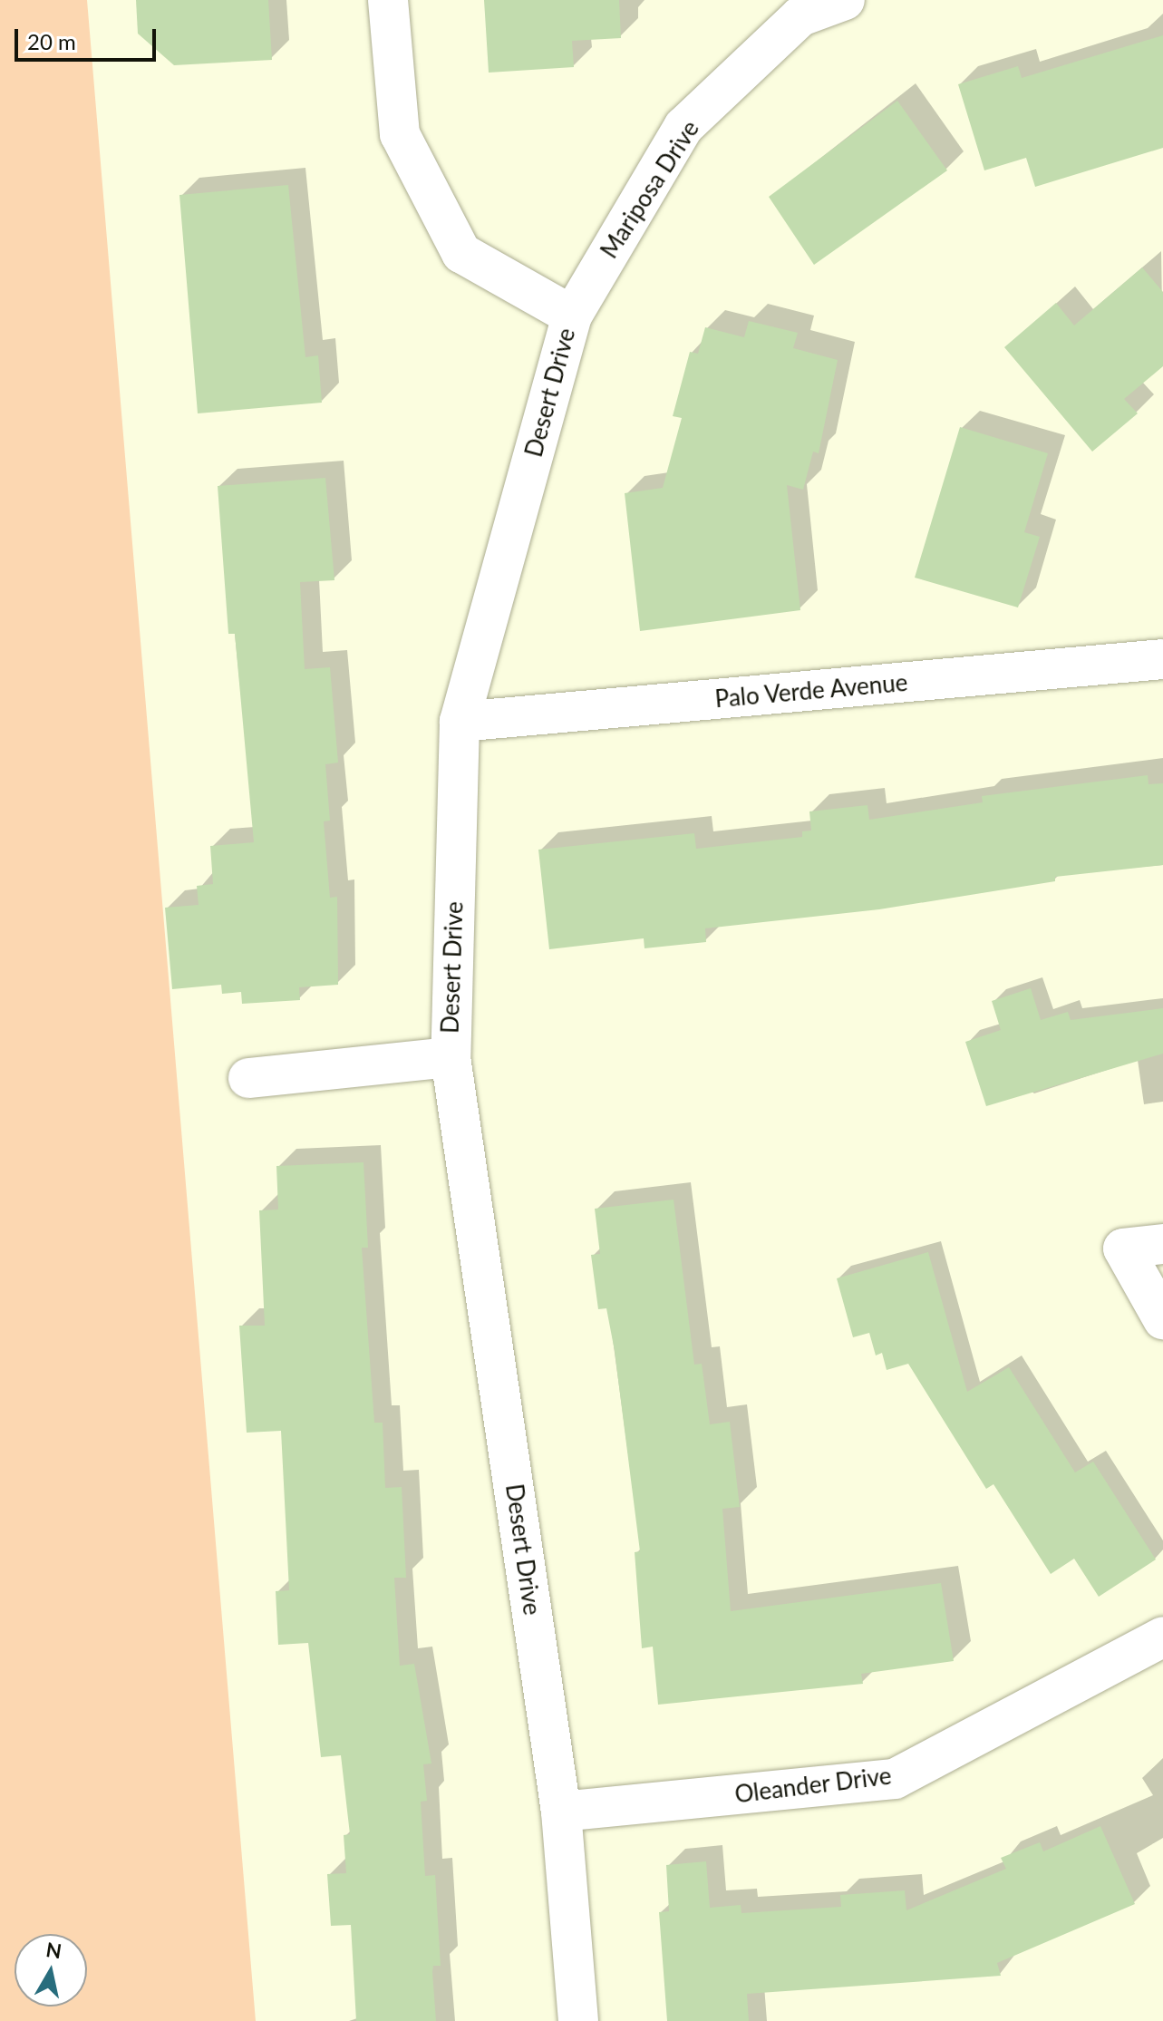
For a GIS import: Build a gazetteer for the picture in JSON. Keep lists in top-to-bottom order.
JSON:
{
  "streets": {
    "street": [
      "Mariposa Drive",
      "Desert Drive",
      "Palo Verde Avenue",
      "Oleander Drive"
    ]
  },
  "crossings": [
    ["Mariposa Drive", "Desert Drive"],
    ["Desert Drive", "Palo Verde Avenue"],
    ["Desert Drive", "Oleander Drive"]
  ],
  "scale_bar": "20 m",
  "north": "top"
}
